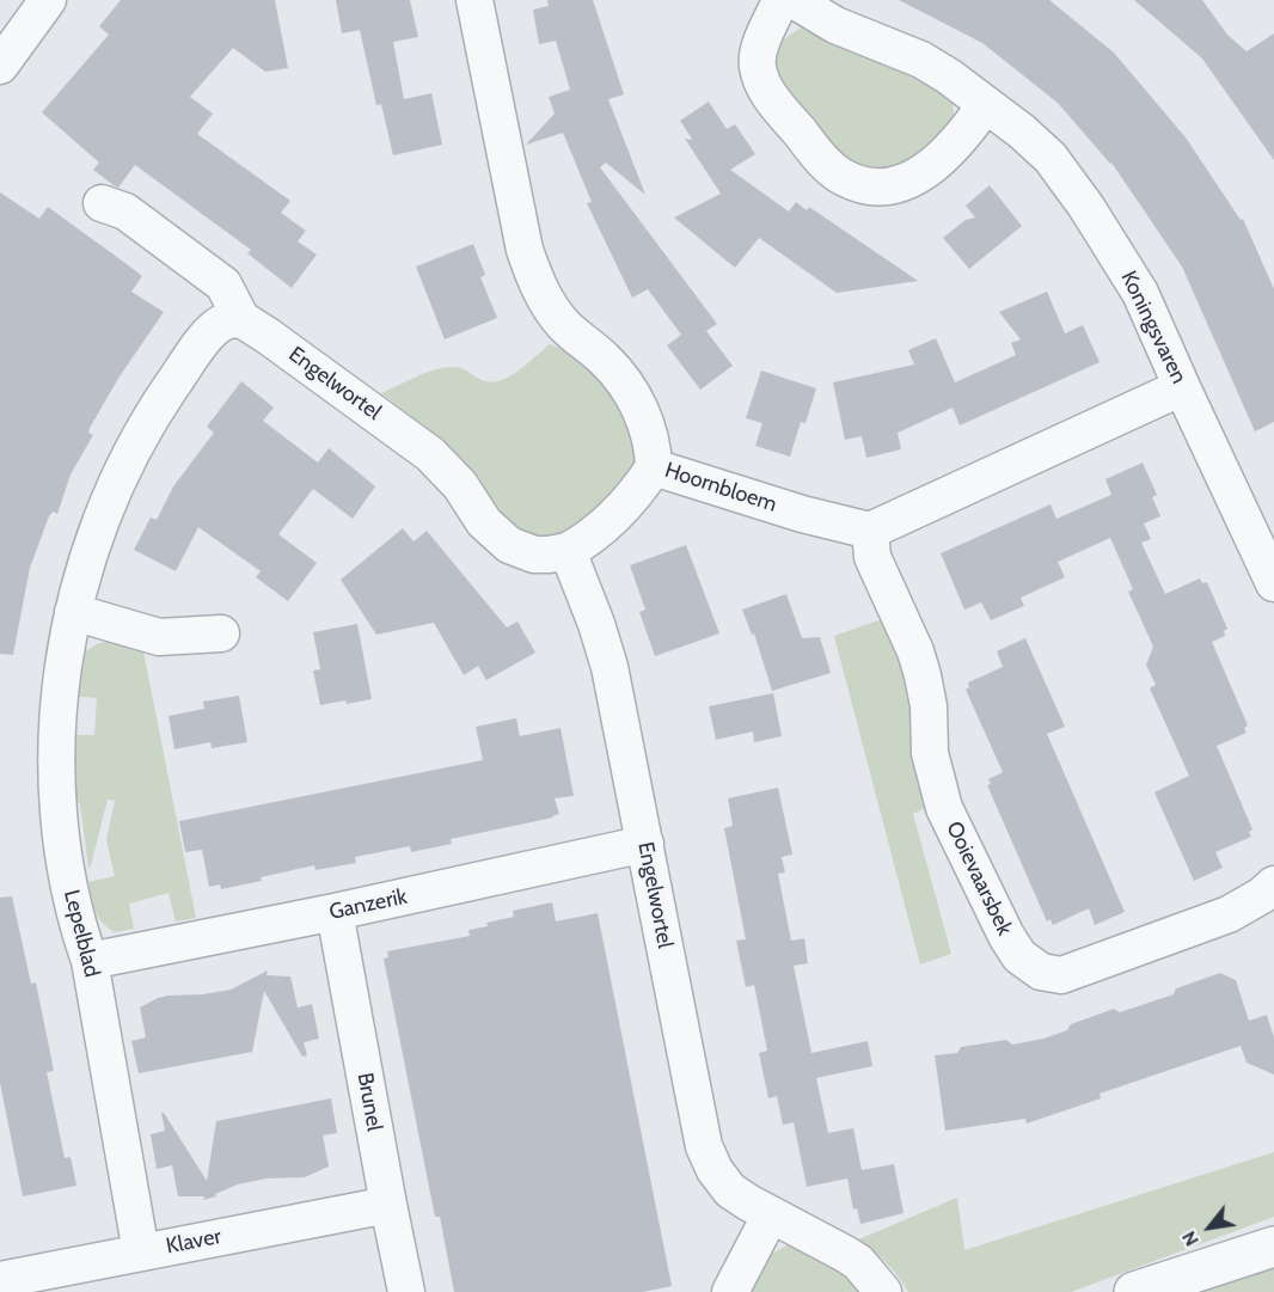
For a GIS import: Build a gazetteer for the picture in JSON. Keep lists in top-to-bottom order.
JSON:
{
  "streets": {
    "street": [
      "Koningsvaren",
      "Engelwortel",
      "Hoornbloem",
      "Ooievaarsbek",
      "Ganzerik",
      "Lepelblad",
      "Brunel",
      "Klaver"
    ]
  },
  "crossings": [
    ["Engelwortel", "Hoornbloem"],
    ["Engelwortel", "Ganzerik"],
    ["Engelwortel", "Lepelblad"],
    ["Hoornbloem", "Ooievaarsbek"],
    ["Ganzerik", "Lepelblad"],
    ["Ganzerik", "Brunel"],
    ["Lepelblad", "Klaver"],
    ["Brunel", "Klaver"]
  ],
  "north": "bottom left"
}
